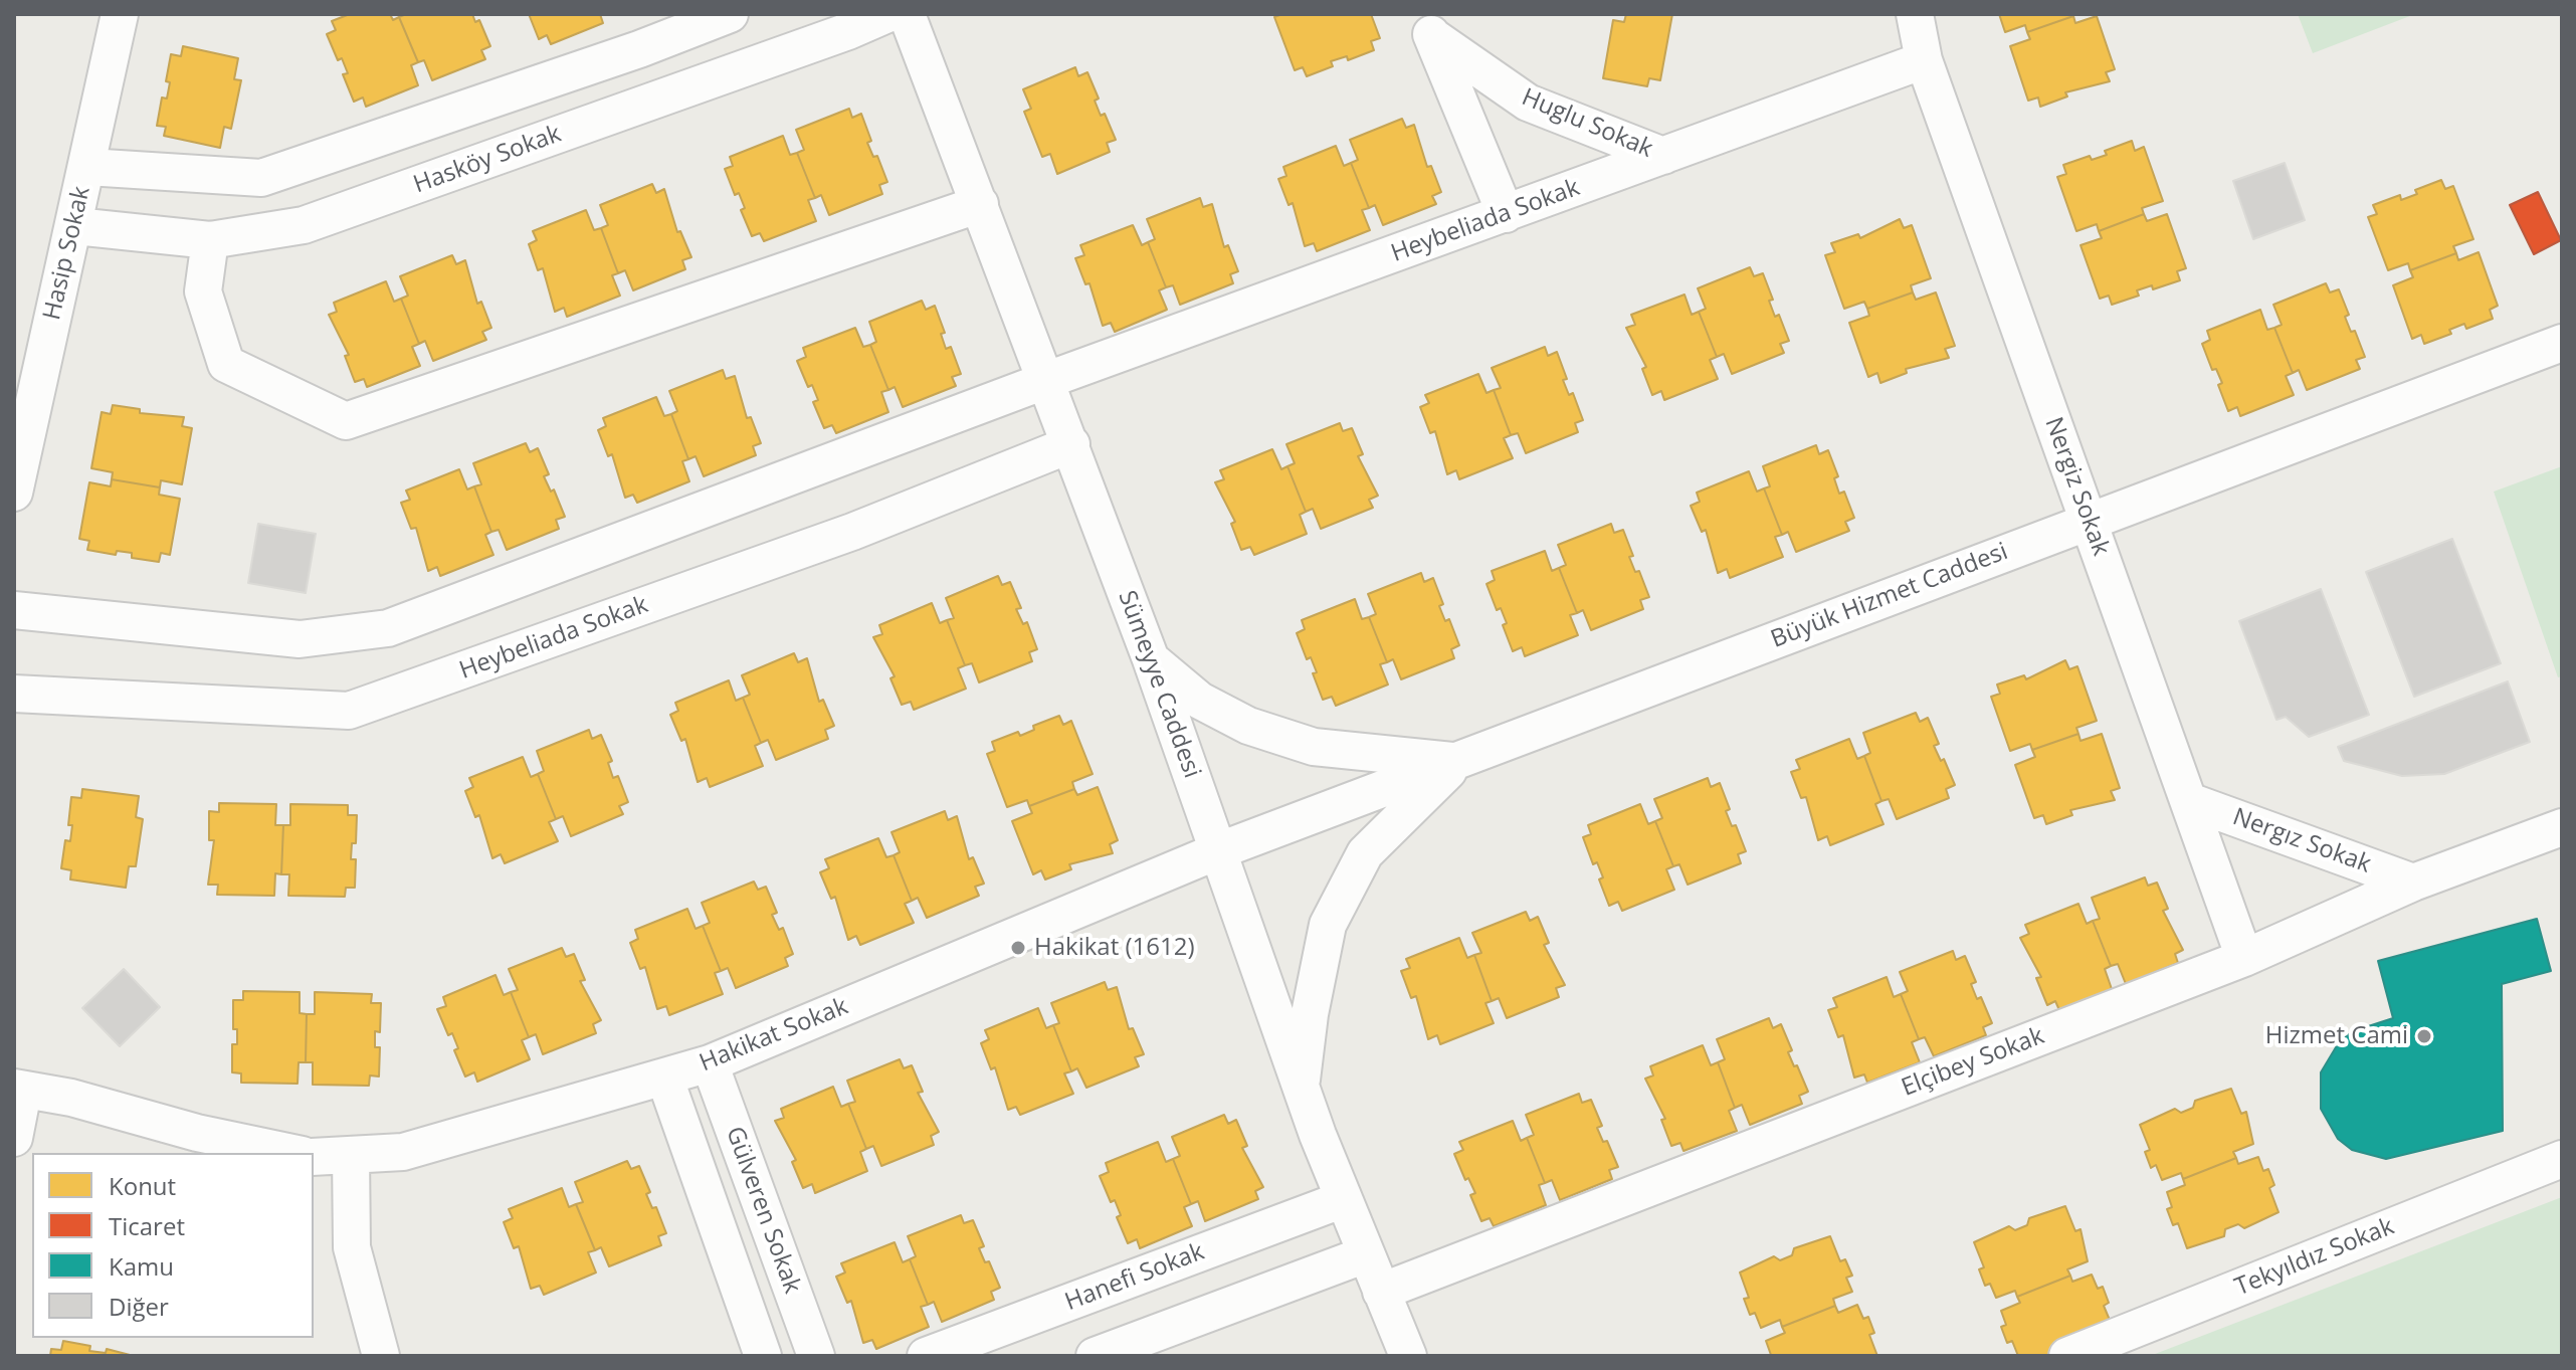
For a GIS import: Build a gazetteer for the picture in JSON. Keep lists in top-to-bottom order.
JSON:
{
  "streets": {
    "street": [
      "Huglu Sokak",
      "Hasköy Sokak",
      "Heybeliada Sokak",
      "Hasip Sokak",
      "Nergiz Sokak",
      "Büyük Hizmet Caddesi",
      "Sümeyye Caddesi",
      "Nergız Sokak",
      "Hakikat Sokak",
      "Elçibey Sokak",
      "Gülveren Sokak",
      "Tekyıldız Sokak",
      "Hanefi Sokak"
    ]
  },
  "crossings": [
    ["Huglu Sokak", "Heybeliada Sokak"],
    ["Hasköy Sokak", "Hasip Sokak"],
    ["Heybeliada Sokak", "Nergiz Sokak"],
    ["Heybeliada Sokak", "Sümeyye Caddesi"],
    ["Nergiz Sokak", "Büyük Hizmet Caddesi"],
    ["Nergiz Sokak", "Nergız Sokak"],
    ["Nergiz Sokak", "Elçibey Sokak"],
    ["Büyük Hizmet Caddesi", "Sümeyye Caddesi"],
    ["Büyük Hizmet Caddesi", "Hakikat Sokak"],
    ["Sümeyye Caddesi", "Hakikat Sokak"],
    ["Sümeyye Caddesi", "Elçibey Sokak"],
    ["Sümeyye Caddesi", "Hanefi Sokak"],
    ["Nergız Sokak", "Elçibey Sokak"],
    ["Hakikat Sokak", "Gülveren Sokak"]
  ],
  "places": ["Hakikat (1612)", "Hizmet Cami"],
  "legend": [
    "Konut",
    "Ticaret",
    "Kamu",
    "Diğer"
  ]
}
